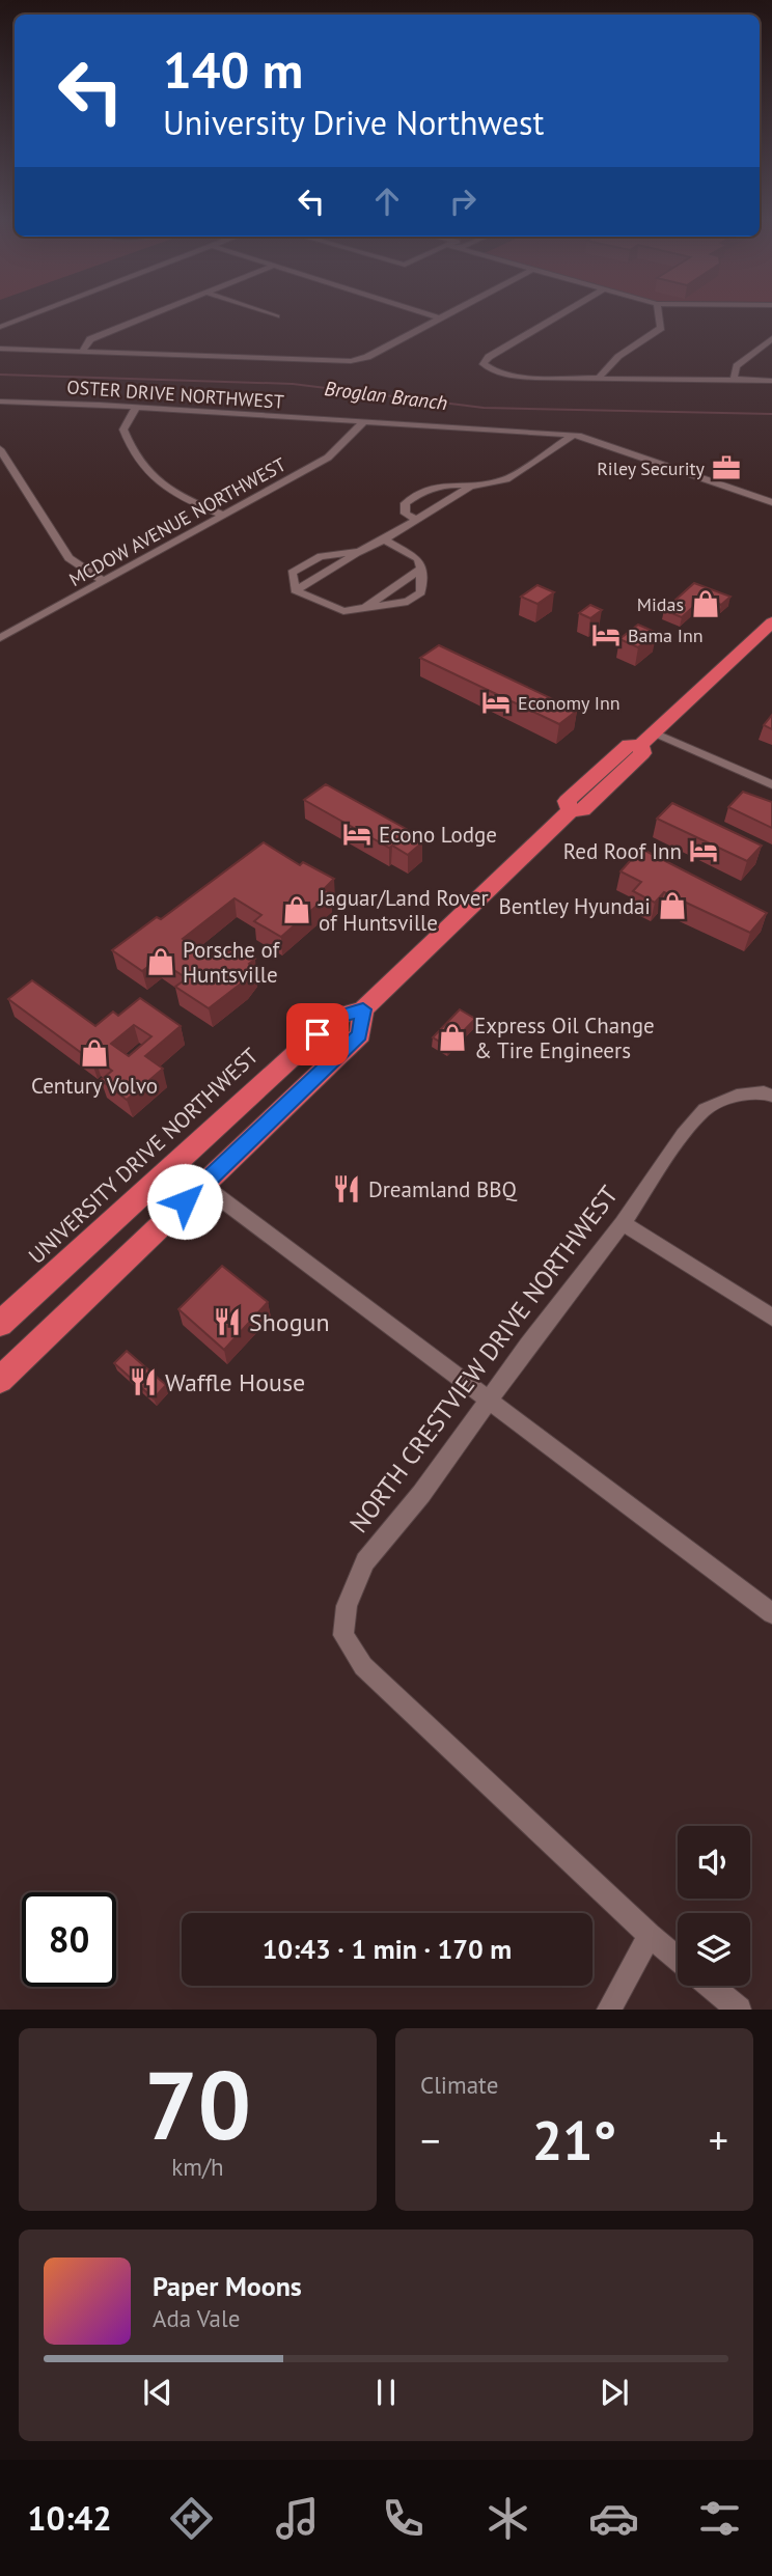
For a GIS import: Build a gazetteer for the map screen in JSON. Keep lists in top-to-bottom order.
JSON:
{
  "streets": {
    "highway": ["UNIVERSITY DRIVE NORTHWEST"],
    "street": ["OSTER DRIVE NORTHWEST", "MCDOW AVENUE NORTHWEST", "NORTH CRESTVIEW DRIVE NORTHWEST"]
  },
  "crossings": [
    ["OSTER DRIVE NORTHWEST", "MCDOW AVENUE NORTHWEST"]
  ],
  "water": ["Broglan Branch"],
  "places": {
    "office": ["Riley Security"],
    "shop": [
      "Midas",
      "Bentley Hyundai",
      "Jaguar/Land Rover of Huntsville",
      "Porsche of Huntsville",
      "Express Oil Change & Tire Engineers",
      "Century Volvo"
    ],
    "hotel": [
      "Bama Inn",
      "Economy Inn",
      "Econo Lodge",
      "Red Roof Inn"
    ],
    "restaurant": ["Dreamland BBQ", "Shogun", "Waffle House"]
  },
  "page": {
    "turn": ["140 m", "University Drive Northwest"],
    "limit": "80",
    "trip": "10:43 · 1 min · 170 m",
    "tile": [
      ["70", "km/h"],
      "Climate"
    ],
    "heat": ["−", "21°", "+"],
    "song": ["Paper Moons", "Ada Vale"],
    "tabs": "10:42"
  }
}
